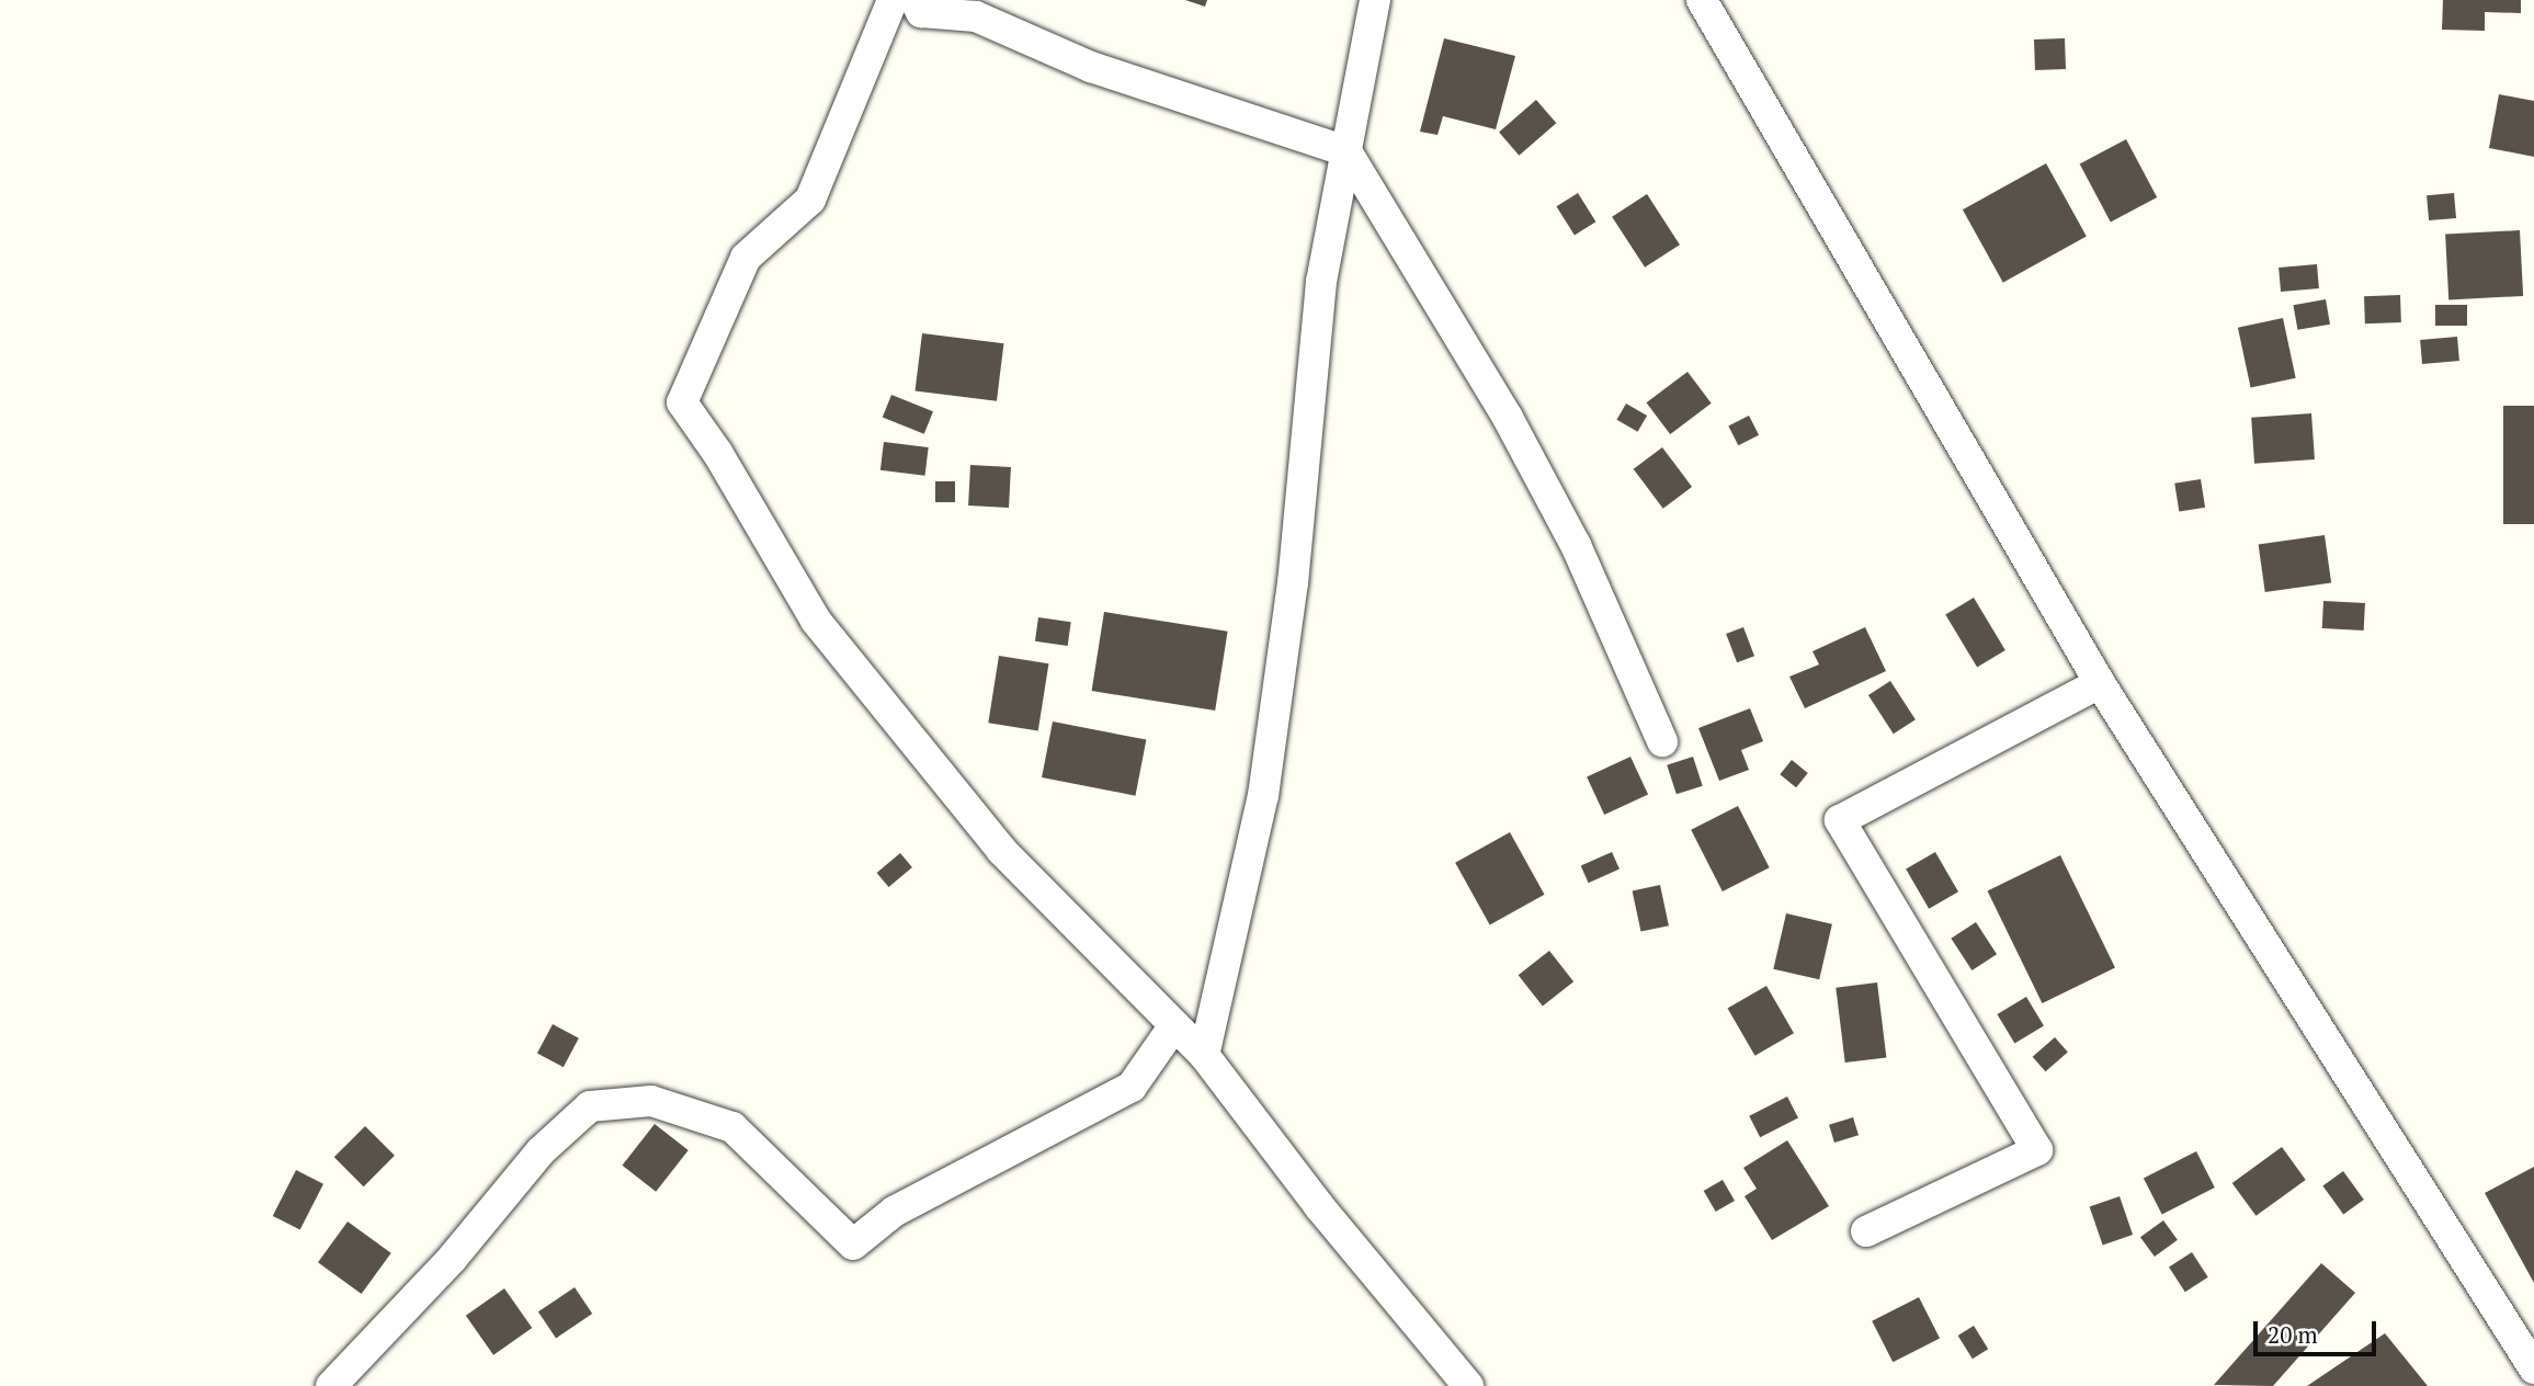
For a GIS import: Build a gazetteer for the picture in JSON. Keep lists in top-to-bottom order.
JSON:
{
  "scale_bar": "20 m"
}
